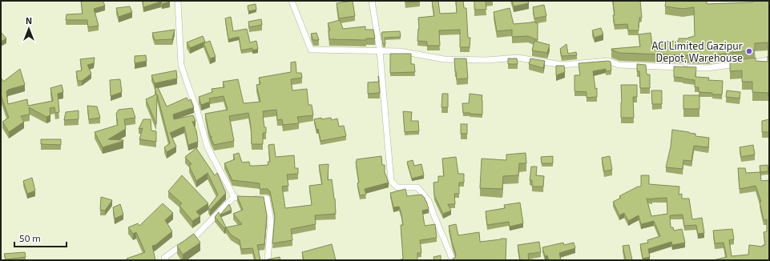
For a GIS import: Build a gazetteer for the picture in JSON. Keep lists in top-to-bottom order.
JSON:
{
  "places": ["ACI Limited Gazipur Depot, Warehouse"],
  "scale_bar": "50 m",
  "north": "top"
}
